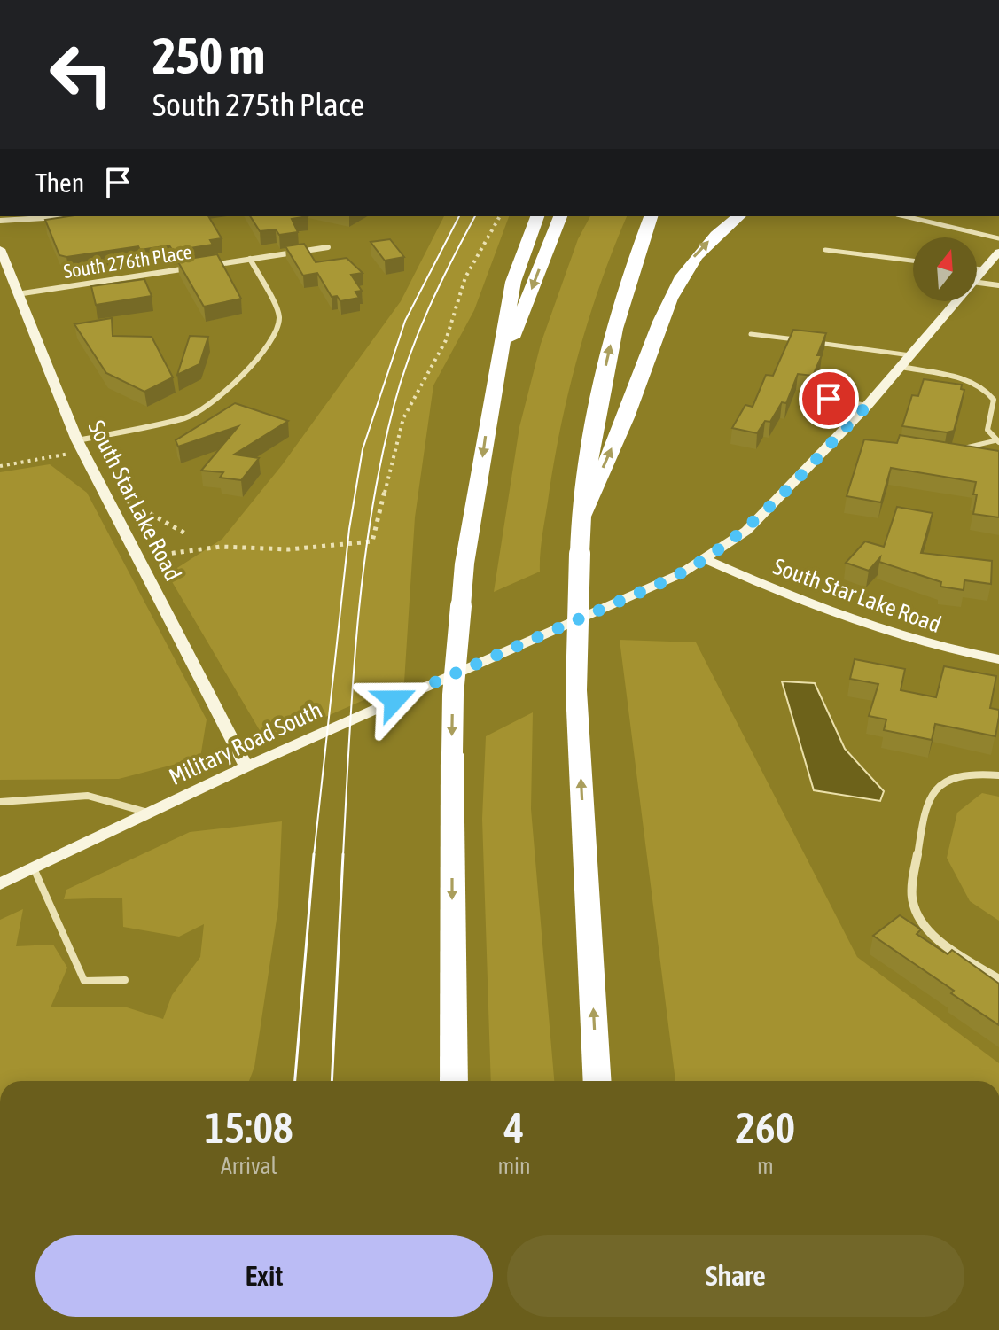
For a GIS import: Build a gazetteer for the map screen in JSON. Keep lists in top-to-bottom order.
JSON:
{
  "streets": {
    "main road": ["South Star Lake Road", "Military Road South"],
    "street": ["South 276th Place"]
  },
  "crossings": [
    ["South 276th Place", "South Star Lake Road"],
    ["South Star Lake Road", "Military Road South"]
  ],
  "north": "top",
  "page": {
    "turn": ["250 m", "South 275th Place"],
    "then": "Then",
    "eta": [
      "15:08",
      "Arrival",
      "4",
      "min",
      "260",
      "m"
    ],
    "buttons": ["Exit", "Share"]
  }
}
